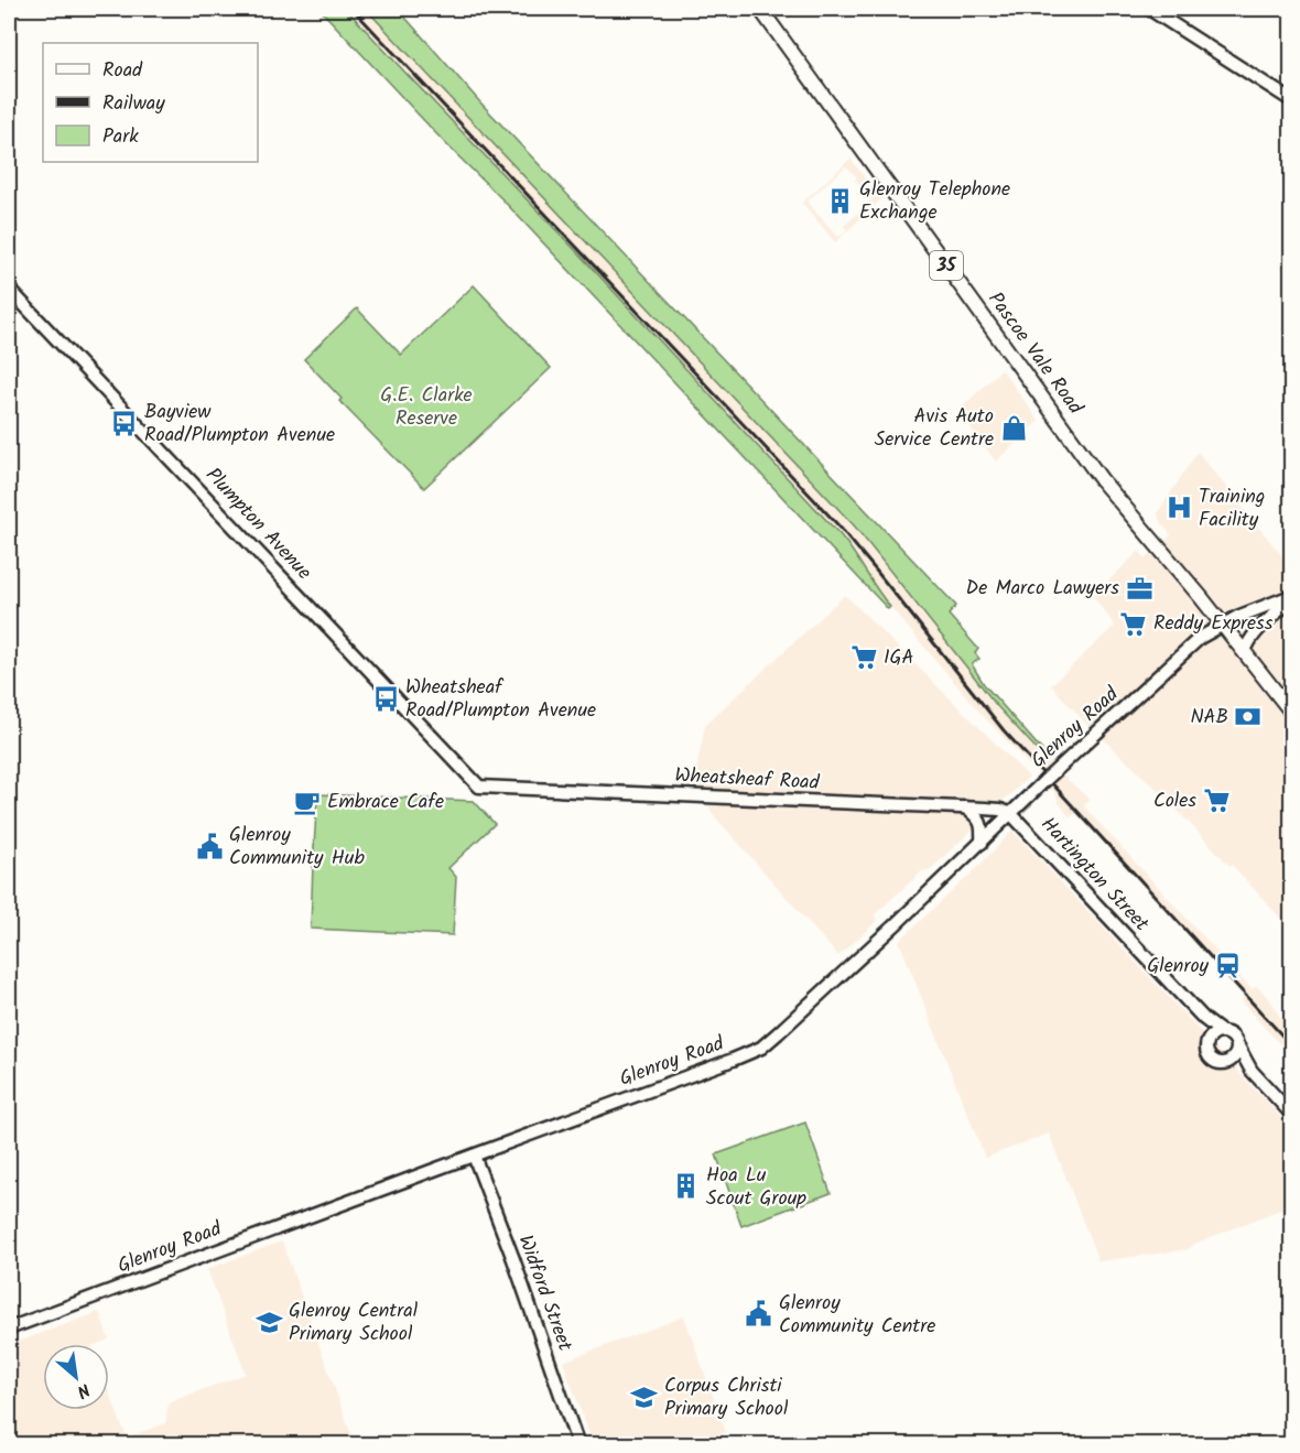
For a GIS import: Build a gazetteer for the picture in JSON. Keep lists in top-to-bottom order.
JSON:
{
  "streets": {
    "main road": ["35", "Pascoe Vale Road"],
    "street": [
      "Plumpton Avenue",
      "Glenroy Road",
      "Wheatsheaf Road",
      "Hartington Street",
      "Widford Street"
    ]
  },
  "crossings": [
    ["Pascoe Vale Road", "Glenroy Road"],
    ["Plumpton Avenue", "Wheatsheaf Road"],
    ["Glenroy Road", "Wheatsheaf Road"],
    ["Glenroy Road", "Hartington Street"],
    ["Glenroy Road", "Widford Street"],
    ["Wheatsheaf Road", "Hartington Street"]
  ],
  "parks": ["G.E. Clarke Reserve"],
  "places": {
    "building": ["Glenroy Telephone Exchange", "Hoa Lu Scout Group"],
    "bus stop": ["Bayview Road/Plumpton Avenue", "Wheatsheaf Road/Plumpton Avenue"],
    "shop": ["Avis Auto Service Centre"],
    "hospital": ["Training Facility"],
    "office": ["De Marco Lawyers"],
    "supermarket": ["Reddy Express", "IGA", "Coles"],
    "bank": ["NAB"],
    "cafe": ["Embrace Cafe"],
    "public building": ["Glenroy Community Hub", "Glenroy Community Centre"],
    "station": ["Glenroy"],
    "school or university": ["Glenroy Central Primary School", "Corpus Christi Primary School"]
  },
  "legend": ["Road", "Railway", "Park"],
  "north": "bottom right"
}
